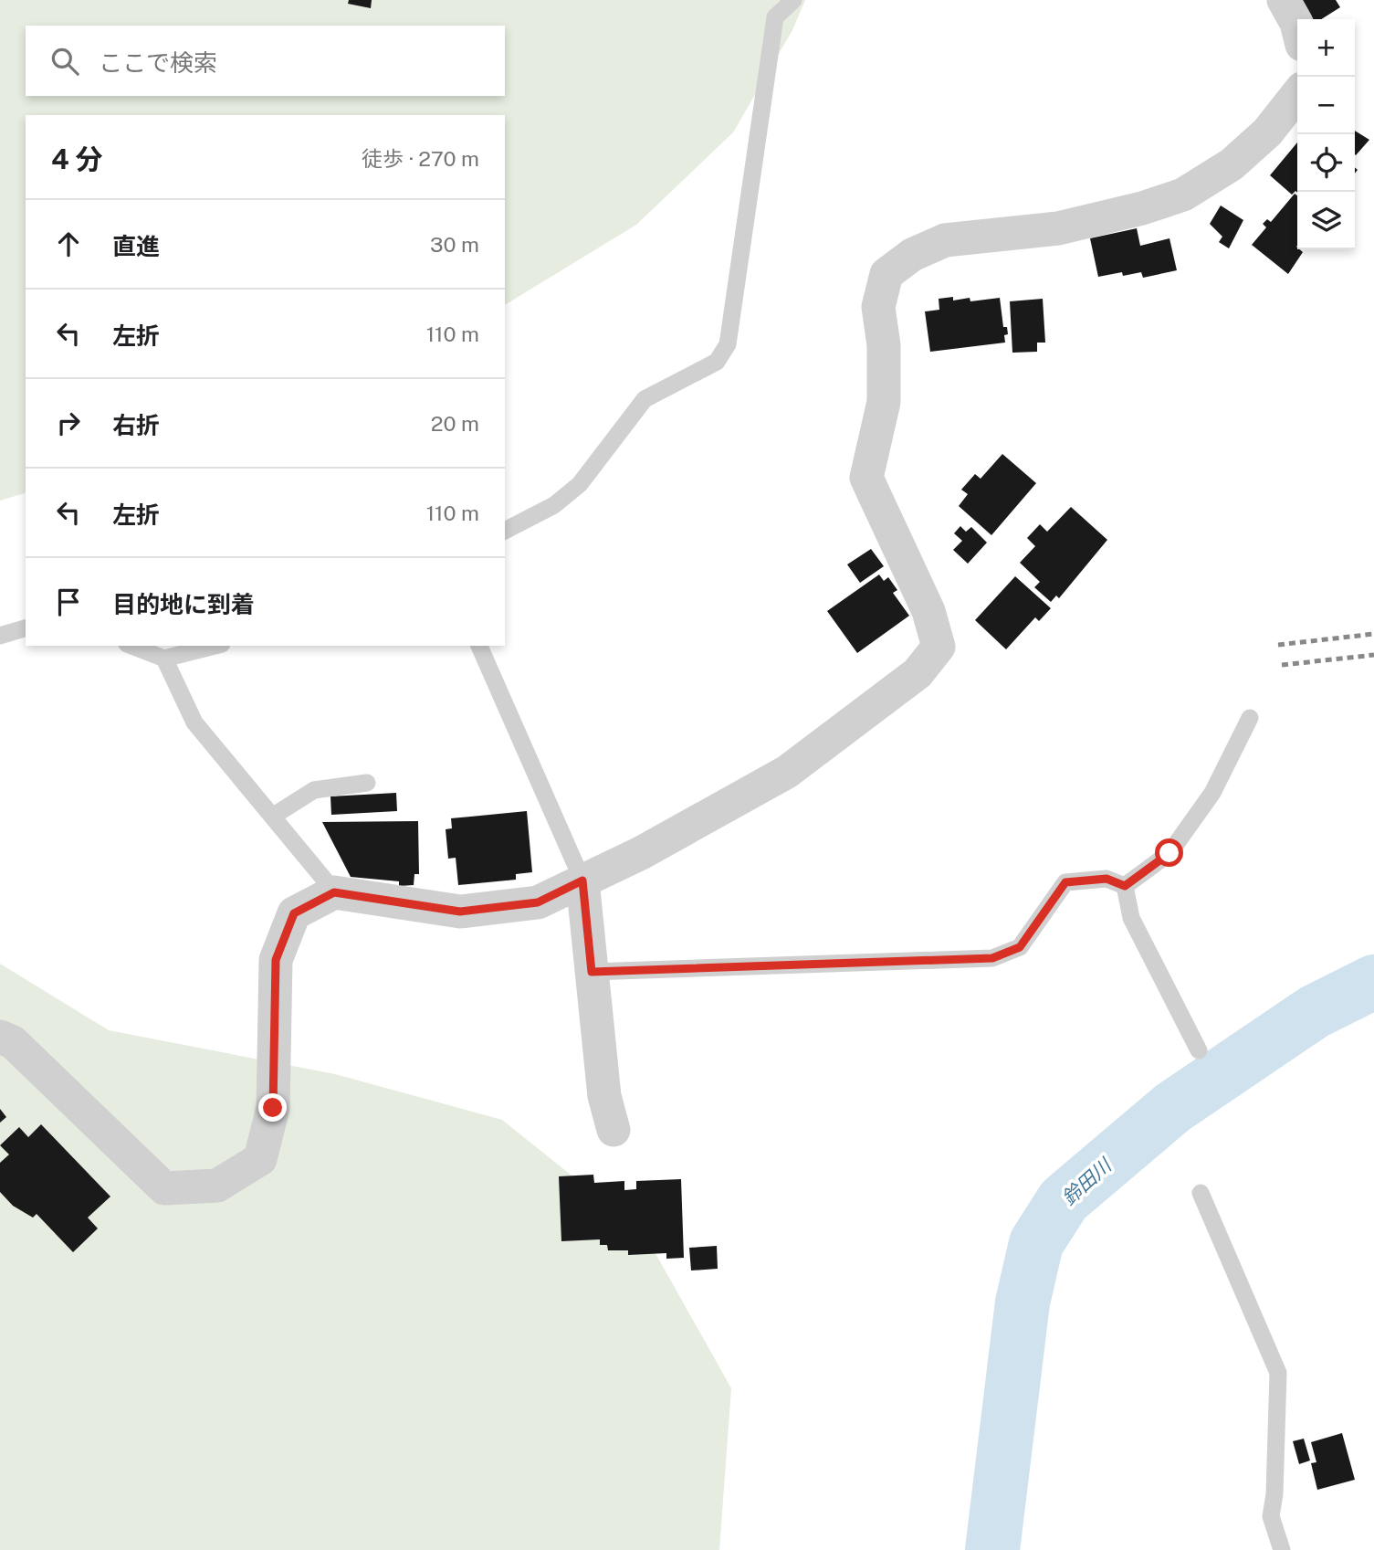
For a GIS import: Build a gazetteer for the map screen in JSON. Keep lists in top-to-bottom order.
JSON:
{
  "water": ["鈴田川"],
  "page": {
    "map_buttons": ["+", "−"],
    "search": "ここで検索",
    "heading": ["4 分", "徒歩 · 270 m"],
    "list": [
      ["直進", "30 m"],
      ["左折", "110 m"],
      ["右折", "20 m"],
      ["左折", "110 m"],
      "目的地に到着"
    ]
  }
}
